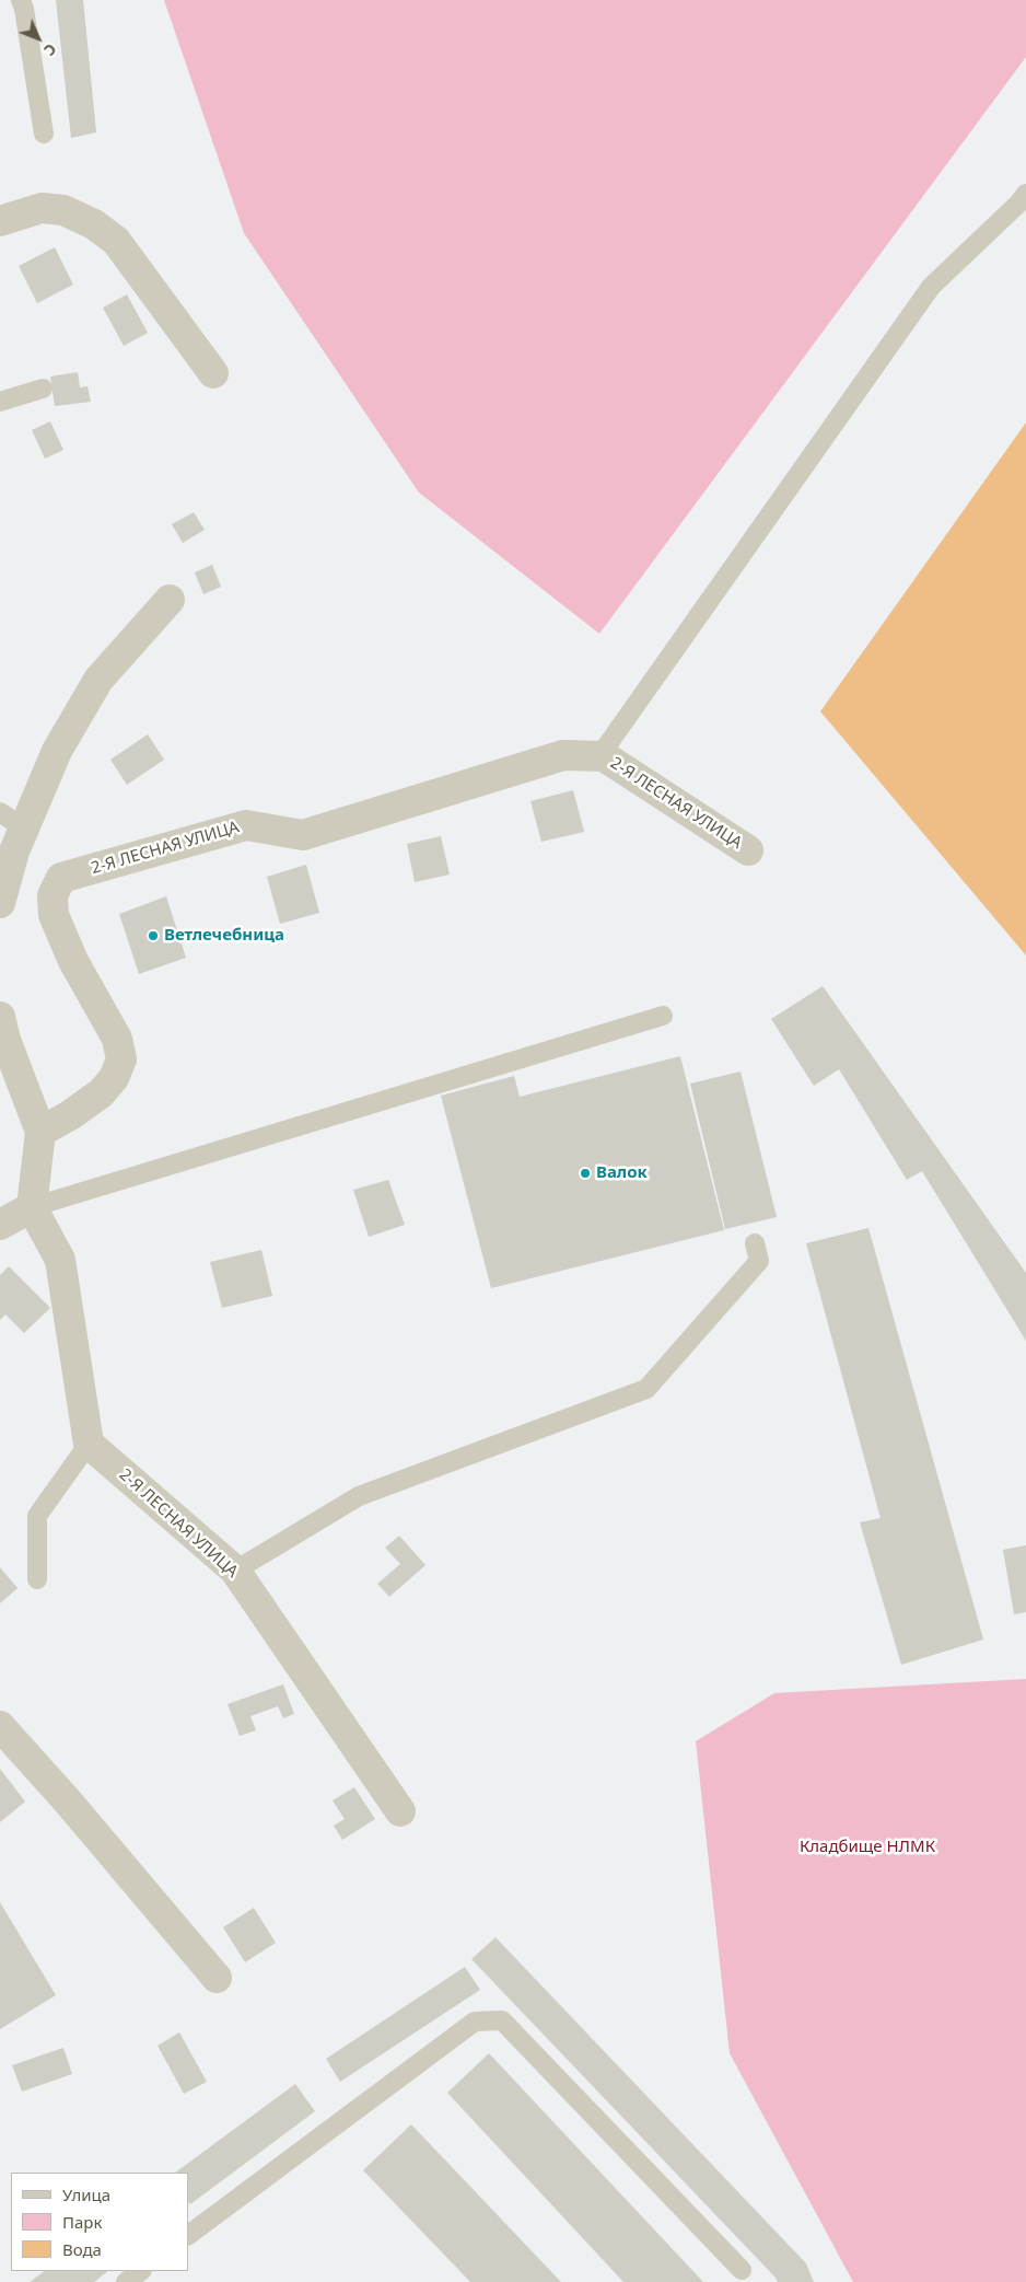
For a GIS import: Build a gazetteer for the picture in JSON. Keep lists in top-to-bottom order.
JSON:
{
  "streets": {
    "street": ["2-Я ЛЕСНАЯ УЛИЦА"]
  },
  "parks": ["Кладбище НЛМК"],
  "places": ["Ветлечебница", "Валок"],
  "legend": ["Улица", "Парк", "Вода"],
  "north": "bottom right"
}
